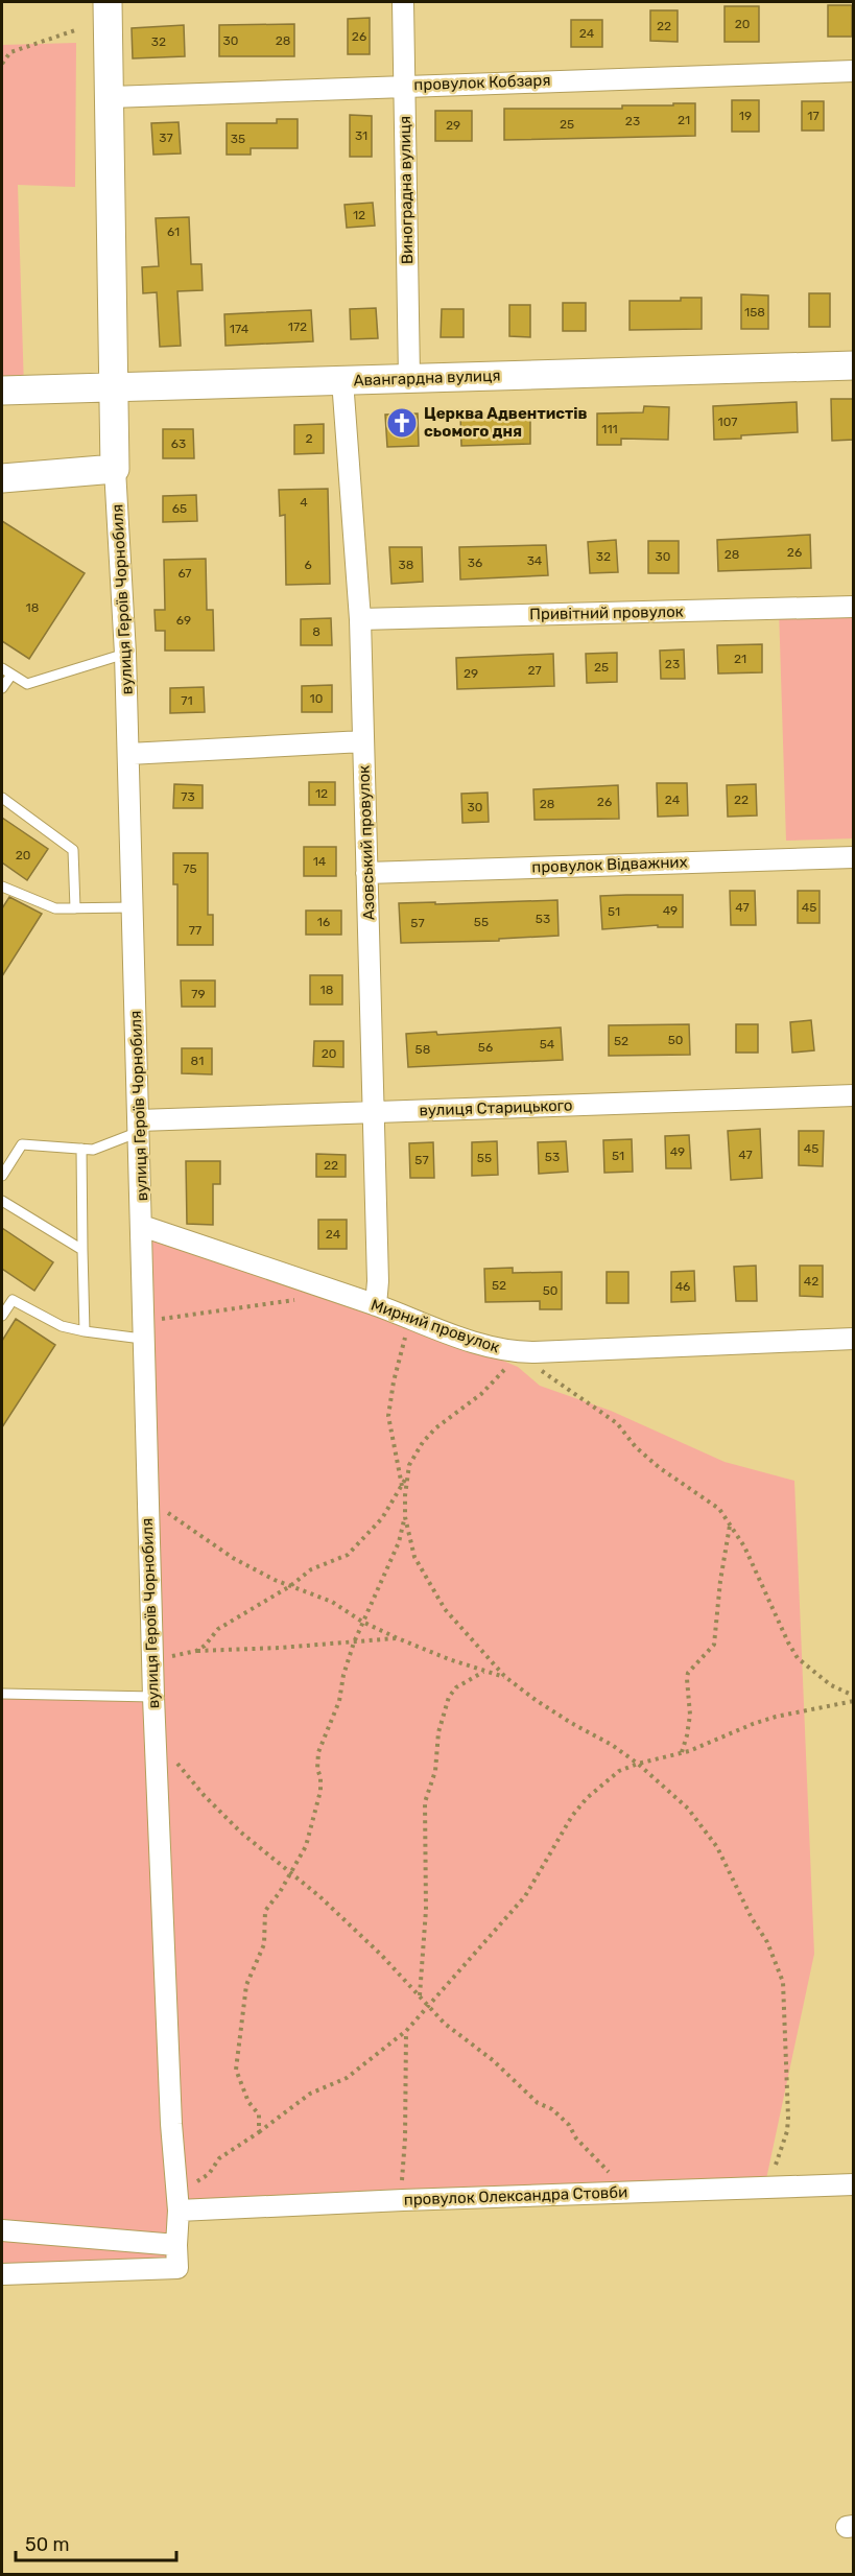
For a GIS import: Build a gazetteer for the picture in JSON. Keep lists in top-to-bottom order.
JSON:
{
  "streets": {
    "street": [
      "провулок Кобзаря",
      "Виноградна вулиця",
      "Авангардна вулиця",
      "вулиця Героїв Чорнобиля",
      "Привітний провулок",
      "Азовський провулок",
      "провулок Відважних",
      "вулиця Старицького",
      "Мирний провулок",
      "провулок Олександра Стовби"
    ]
  },
  "crossings": [
    ["провулок Кобзаря", "Виноградна вулиця"],
    ["провулок Кобзаря", "вулиця Героїв Чорнобиля"],
    ["Виноградна вулиця", "Авангардна вулиця"],
    ["Авангардна вулиця", "вулиця Героїв Чорнобиля"],
    ["Авангардна вулиця", "Азовський провулок"],
    ["вулиця Героїв Чорнобиля", "вулиця Старицького"],
    ["вулиця Героїв Чорнобиля", "Мирний провулок"],
    ["вулиця Героїв Чорнобиля", "провулок Олександра Стовби"],
    ["Привітний провулок", "Азовський провулок"],
    ["Азовський провулок", "провулок Відважних"],
    ["Азовський провулок", "вулиця Старицького"],
    ["Азовський провулок", "Мирний провулок"]
  ],
  "places": {
    "church": ["Церква Адвентистів сьомого дня"]
  },
  "house_numbers": [
    "20",
    "22",
    "24",
    "26",
    "30",
    "28",
    "32",
    "19",
    "17",
    "21",
    "23",
    "25",
    "29",
    "31",
    "37",
    "35",
    "12",
    "61",
    "158",
    "172",
    "174",
    "107",
    "111",
    "2",
    "63",
    "4",
    "65",
    "26",
    "28",
    "32",
    "30",
    "34",
    "36",
    "6",
    "38",
    "67",
    "18",
    "69",
    "8",
    "21",
    "23",
    "25",
    "27",
    "29",
    "10",
    "71",
    "12",
    "73",
    "24",
    "22",
    "26",
    "28",
    "30",
    "20",
    "14",
    "75",
    "47",
    "45",
    "49",
    "51",
    "53",
    "16",
    "55",
    "57",
    "77",
    "18",
    "79",
    "50",
    "52",
    "54",
    "56",
    "58",
    "20",
    "81",
    "45",
    "49",
    "47",
    "51",
    "53",
    "55",
    "57",
    "22",
    "24",
    "42",
    "52",
    "46",
    "50"
  ],
  "scale_bar": "50 m"
}
